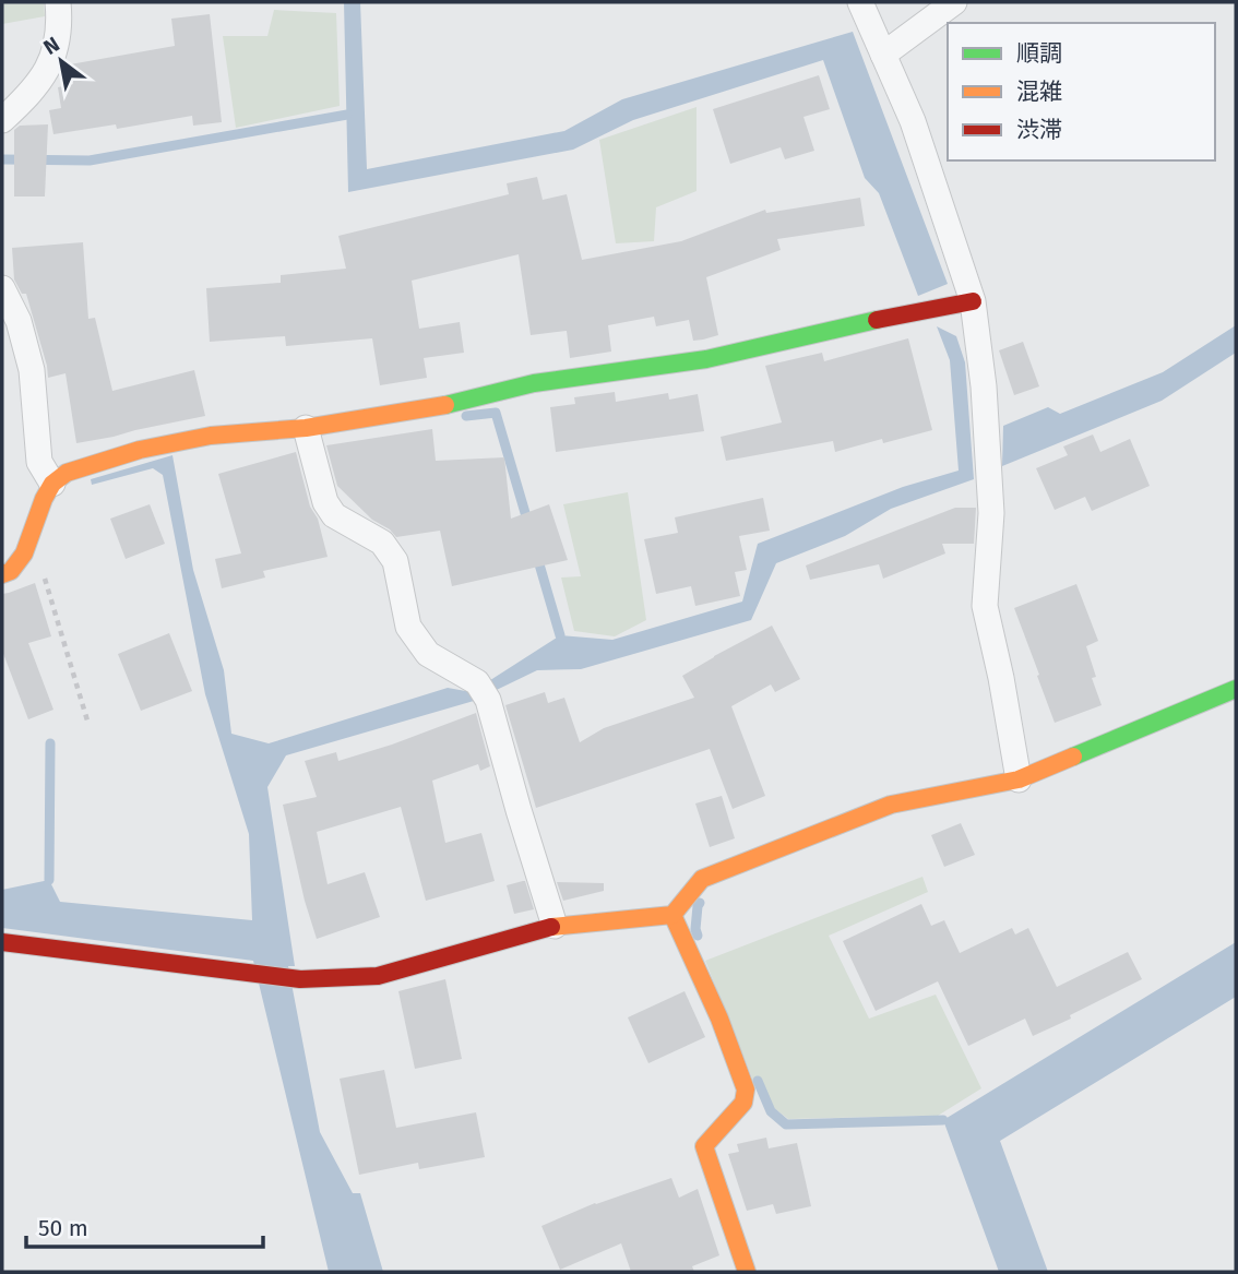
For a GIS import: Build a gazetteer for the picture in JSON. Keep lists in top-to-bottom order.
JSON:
{
  "legend": ["順調", "混雑", "渋滞"],
  "scale_bar": "50 m",
  "north": "top left"
}
